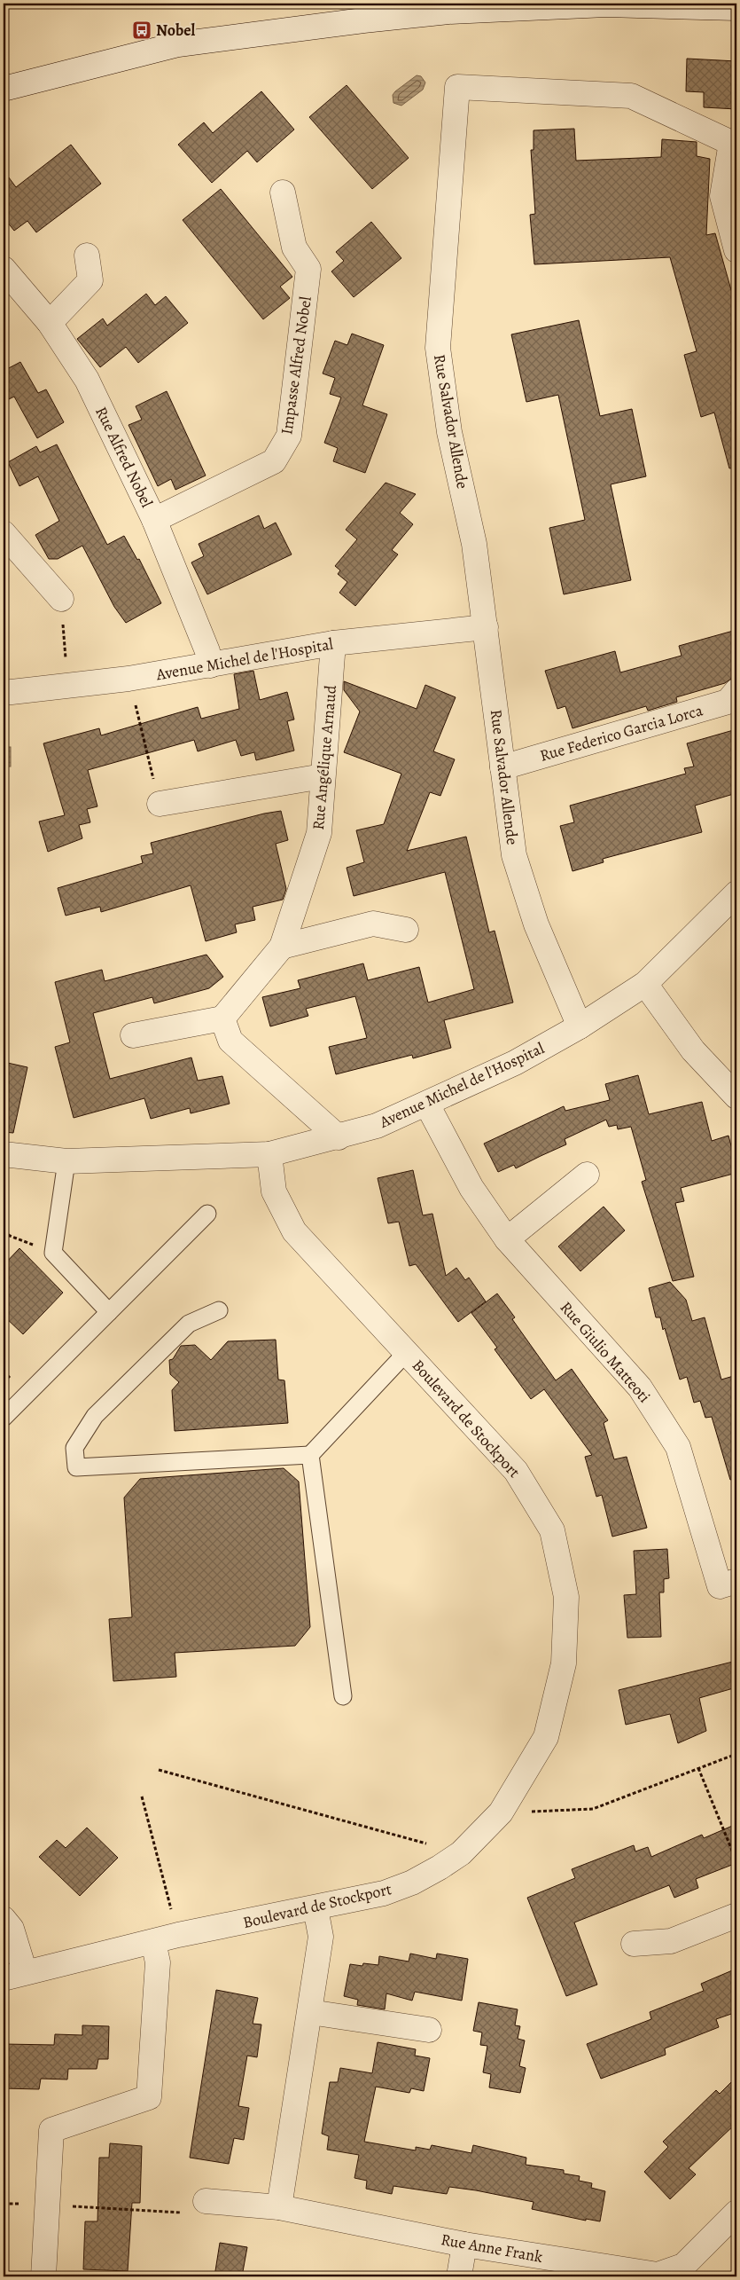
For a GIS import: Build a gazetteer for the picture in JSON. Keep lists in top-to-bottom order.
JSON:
{
  "streets": {
    "street": [
      "Impasse Alfred Nobel",
      "Rue Salvador Allende",
      "Rue Alfred Nobel",
      "Avenue Michel de l'Hospital",
      "Rue Federico Garcia Lorca",
      "Rue Angélique Arnaud",
      "Rue Giulio Matteoti",
      "Boulevard de Stockport",
      "Rue Anne Frank"
    ]
  },
  "crossings": [
    ["Impasse Alfred Nobel", "Rue Alfred Nobel"],
    ["Rue Salvador Allende", "Avenue Michel de l'Hospital"],
    ["Rue Salvador Allende", "Rue Federico Garcia Lorca"],
    ["Rue Alfred Nobel", "Avenue Michel de l'Hospital"],
    ["Avenue Michel de l'Hospital", "Rue Angélique Arnaud"],
    ["Avenue Michel de l'Hospital", "Rue Giulio Matteoti"],
    ["Avenue Michel de l'Hospital", "Boulevard de Stockport"]
  ],
  "places": {
    "bus stop": ["Nobel"]
  }
}
